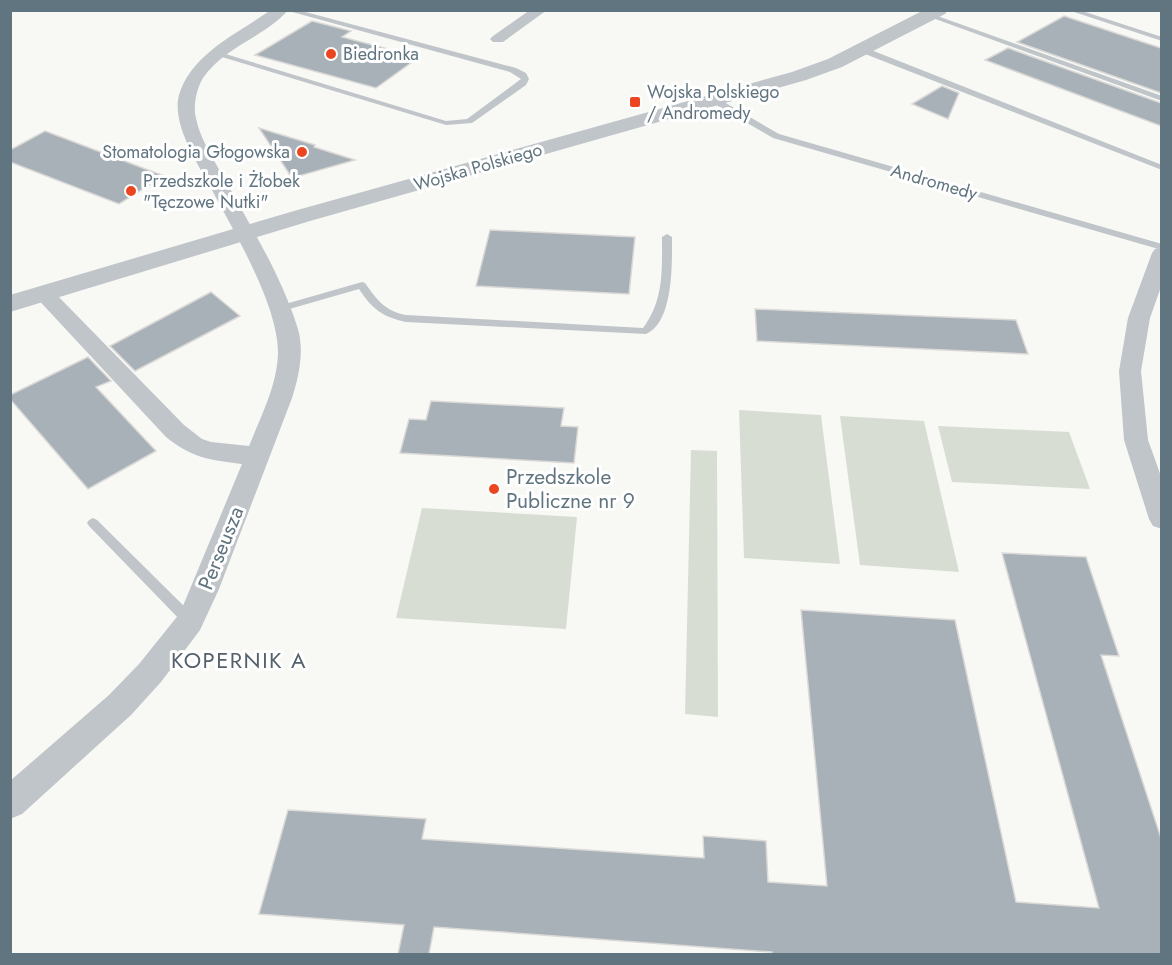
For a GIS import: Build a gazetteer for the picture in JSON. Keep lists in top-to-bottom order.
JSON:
{
  "streets": {
    "street": ["Wojska Polskiego", "Perseusza"],
    "lane": ["Andromedy"]
  },
  "crossings": [
    ["Wojska Polskiego", "Andromedy"],
    ["Wojska Polskiego", "Perseusza"]
  ],
  "districts": ["KOPERNIK A"],
  "places": {
    "other": [
      "Biedronka",
      "Stomatologia Głogowska",
      "Przedszkole i Żłobek \"Tęczowe Nutki\"",
      "Przedszkole Publiczne nr 9"
    ],
    "transit": ["Wojska Polskiego / Andromedy"]
  }
}
